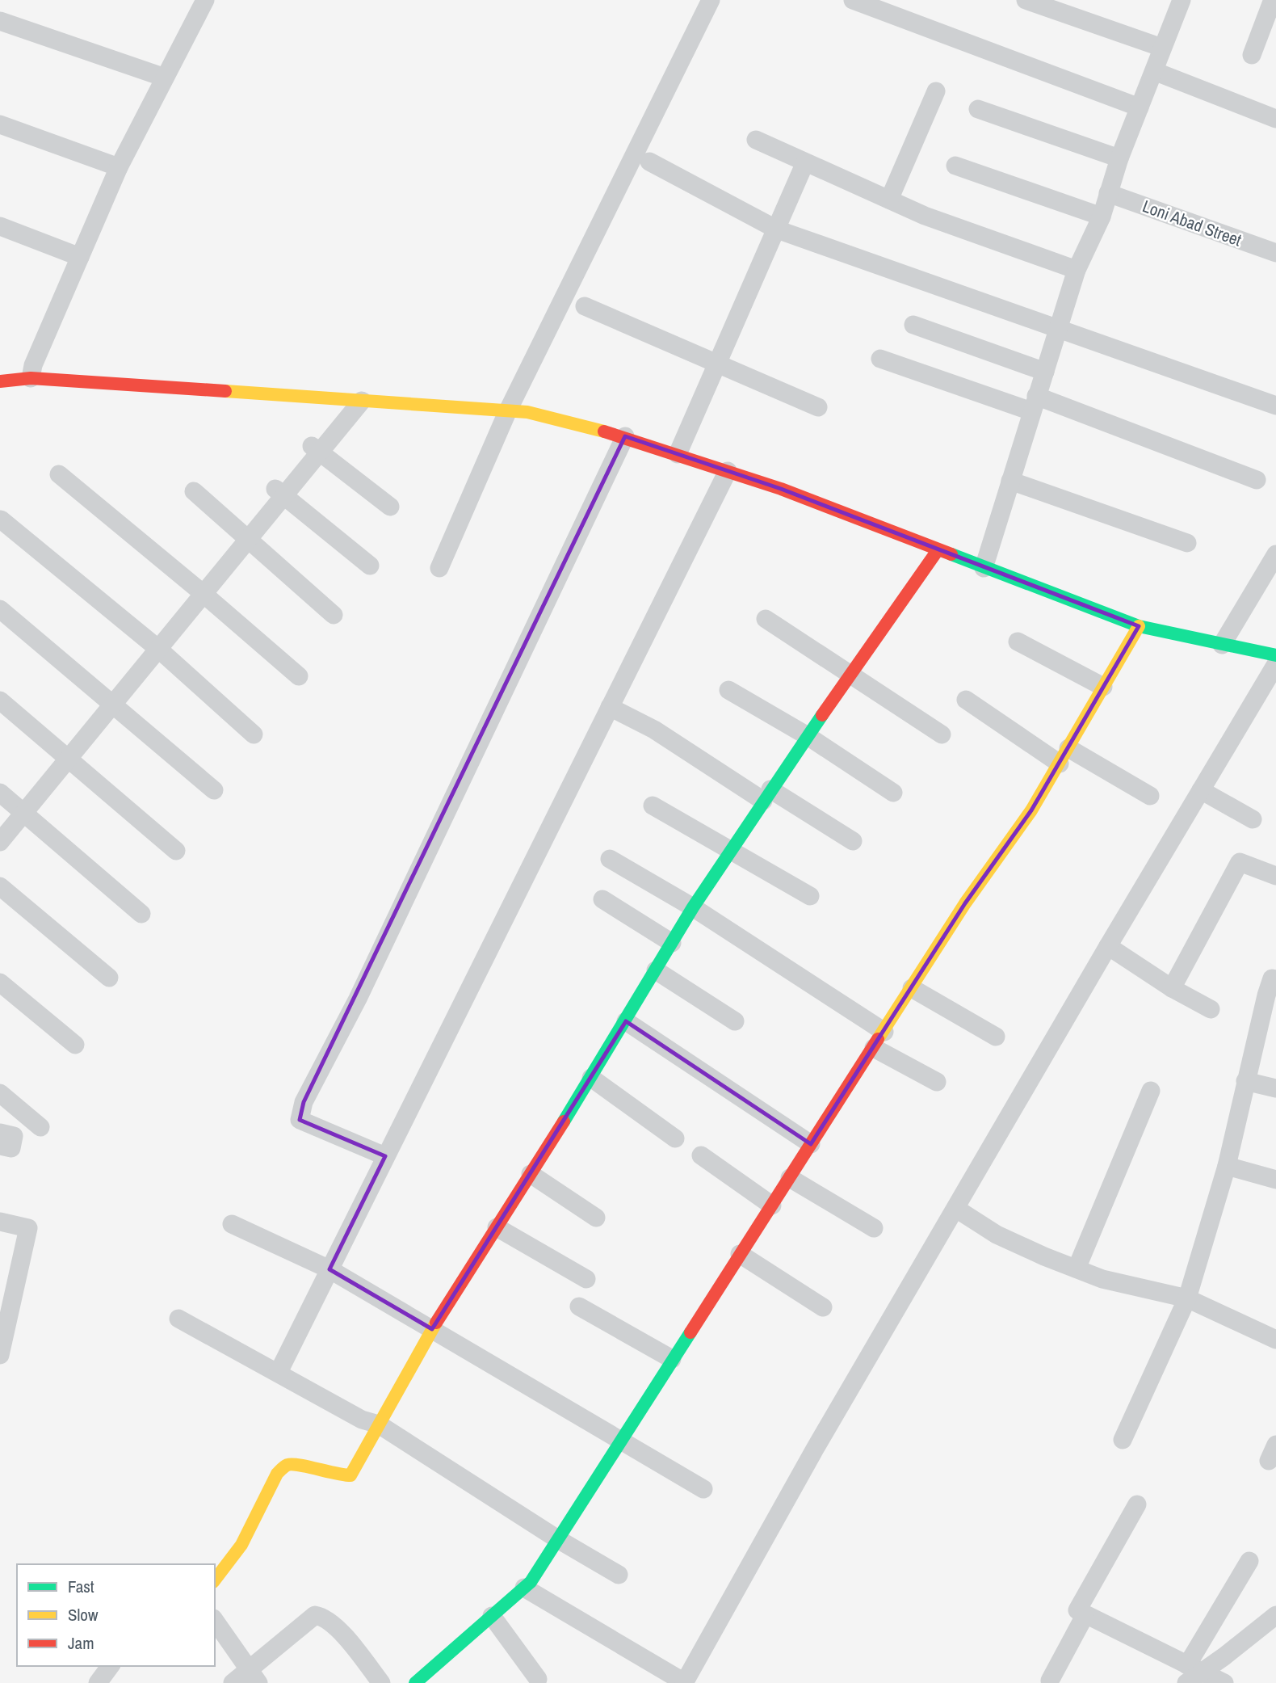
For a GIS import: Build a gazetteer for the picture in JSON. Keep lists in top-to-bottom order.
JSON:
{
  "streets": {
    "street": ["Loni Abad Street"]
  },
  "legend": ["Fast", "Slow", "Jam"]
}
